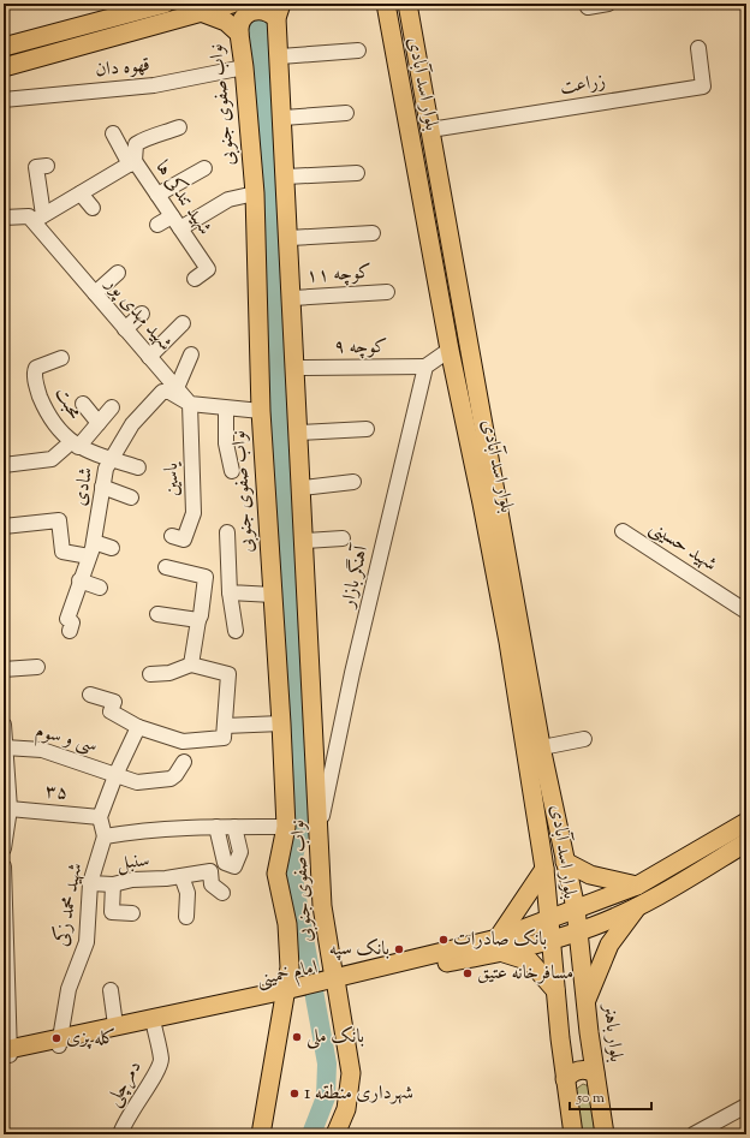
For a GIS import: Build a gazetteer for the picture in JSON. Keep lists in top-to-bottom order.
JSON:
{
  "streets": {
    "main road": [
      "بلوار اسد آبادی",
      "نواب صفوی جنوبی",
      "امام خمینی",
      "بلوار باهنر"
    ],
    "street": [
      "قهوه دان",
      "زراعت",
      "شهید تندکی ها",
      "کوچه ۱۱",
      "شهید مهدی پور",
      "کوچه ۹",
      "محبت",
      "یاسین",
      "شادی",
      "شهید حسینی",
      "آهنگر بازار",
      "سی و سوم",
      "۳۵",
      "سنبل",
      "شهید محمد زکی",
      "دمرچلی"
    ]
  },
  "crossings": [
    ["قهوه دان", "نواب صفوی جنوبی"],
    ["بلوار اسد آبادی", "زراعت"],
    ["بلوار اسد آبادی", "امام خمینی"],
    ["بلوار اسد آبادی", "بلوار باهنر"],
    ["نواب صفوی جنوبی", "کوچه ۱۱"],
    ["نواب صفوی جنوبی", "کوچه ۹"],
    ["نواب صفوی جنوبی", "آهنگر بازار"],
    ["نواب صفوی جنوبی", "امام خمینی"],
    ["شهید تندکی ها", "شهید مهدی پور"],
    ["شهید مهدی پور", "یاسین"],
    ["شهید مهدی پور", "شادی"],
    ["کوچه ۹", "آهنگر بازار"],
    ["محبت", "شادی"],
    ["یاسین", "شادی"],
    ["سنبل", "شهید محمد زکی"],
    ["شهید محمد زکی", "امام خمینی"],
    ["امام خمینی", "بلوار باهنر"],
    ["امام خمینی", "دمرچلی"]
  ],
  "places": [
    "بانک صادرات",
    "بانک سپه",
    "مسافرخانه عتیق",
    "بانک ملی",
    "کله پزی",
    "شهرداری منطقه 1"
  ],
  "scale_bar": "50 m"
}
